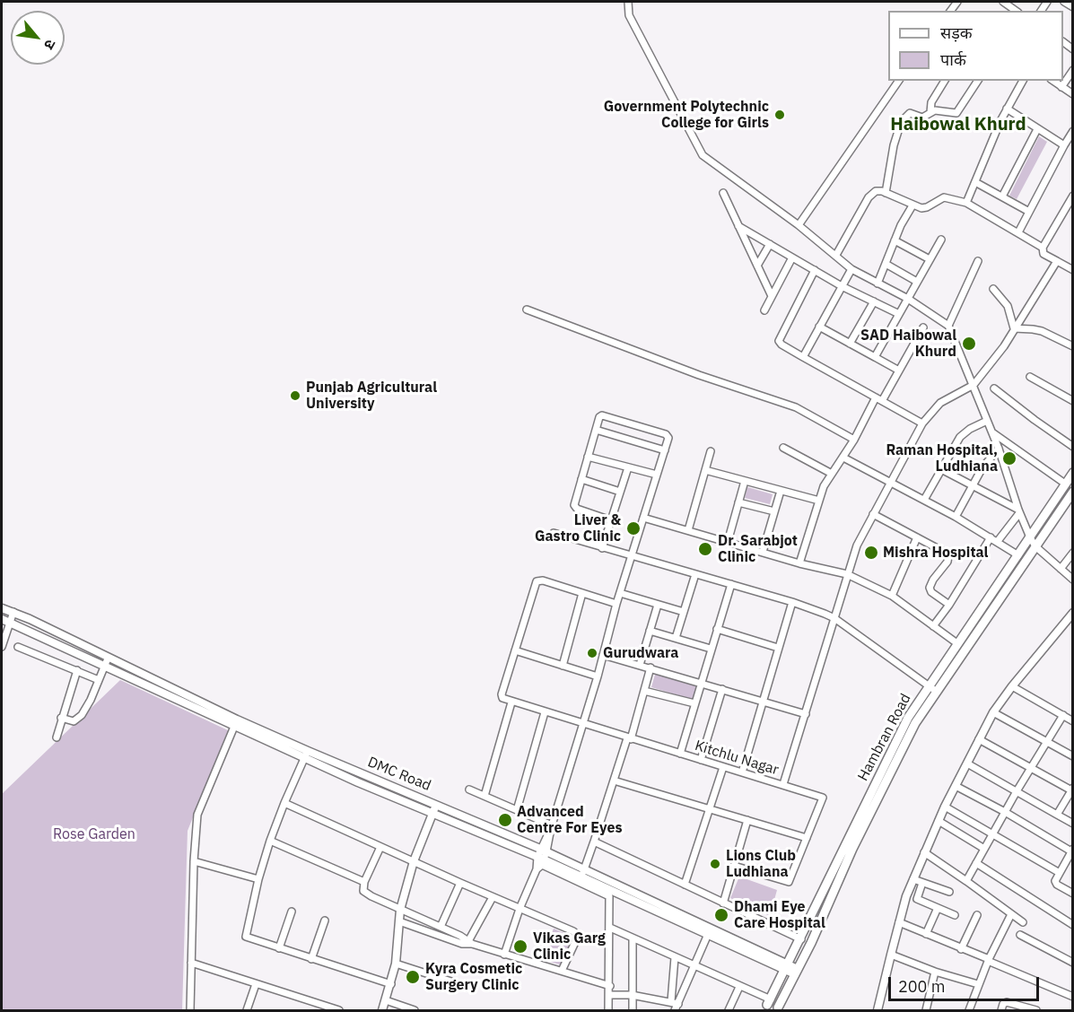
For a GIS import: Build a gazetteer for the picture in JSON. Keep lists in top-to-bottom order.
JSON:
{
  "streets": {
    "main road": ["Hambran Road"],
    "street": ["Kitchlu Nagar", "DMC Road"]
  },
  "crossings": [
    ["Hambran Road", "DMC Road"]
  ],
  "districts": ["Haibowal Khurd"],
  "parks": ["Rose Garden"],
  "places": [
    "Government Polytechnic College for Girls",
    "SAD Haibowal Khurd",
    "Punjab Agricultural University",
    "Raman Hospital, Ludhiana",
    "Liver & Gastro Clinic",
    "Dr. Sarabjot Clinic",
    "Mishra Hospital",
    "Gurudwara",
    "Advanced Centre For Eyes",
    "Lions Club Ludhiana",
    "Dhami Eye Care Hospital",
    "Vikas Garg Clinic",
    "Kyra Cosmetic Surgery Clinic"
  ],
  "legend": ["सड़क", "पार्क"],
  "scale_bar": "200 m",
  "north": "bottom right"
}
